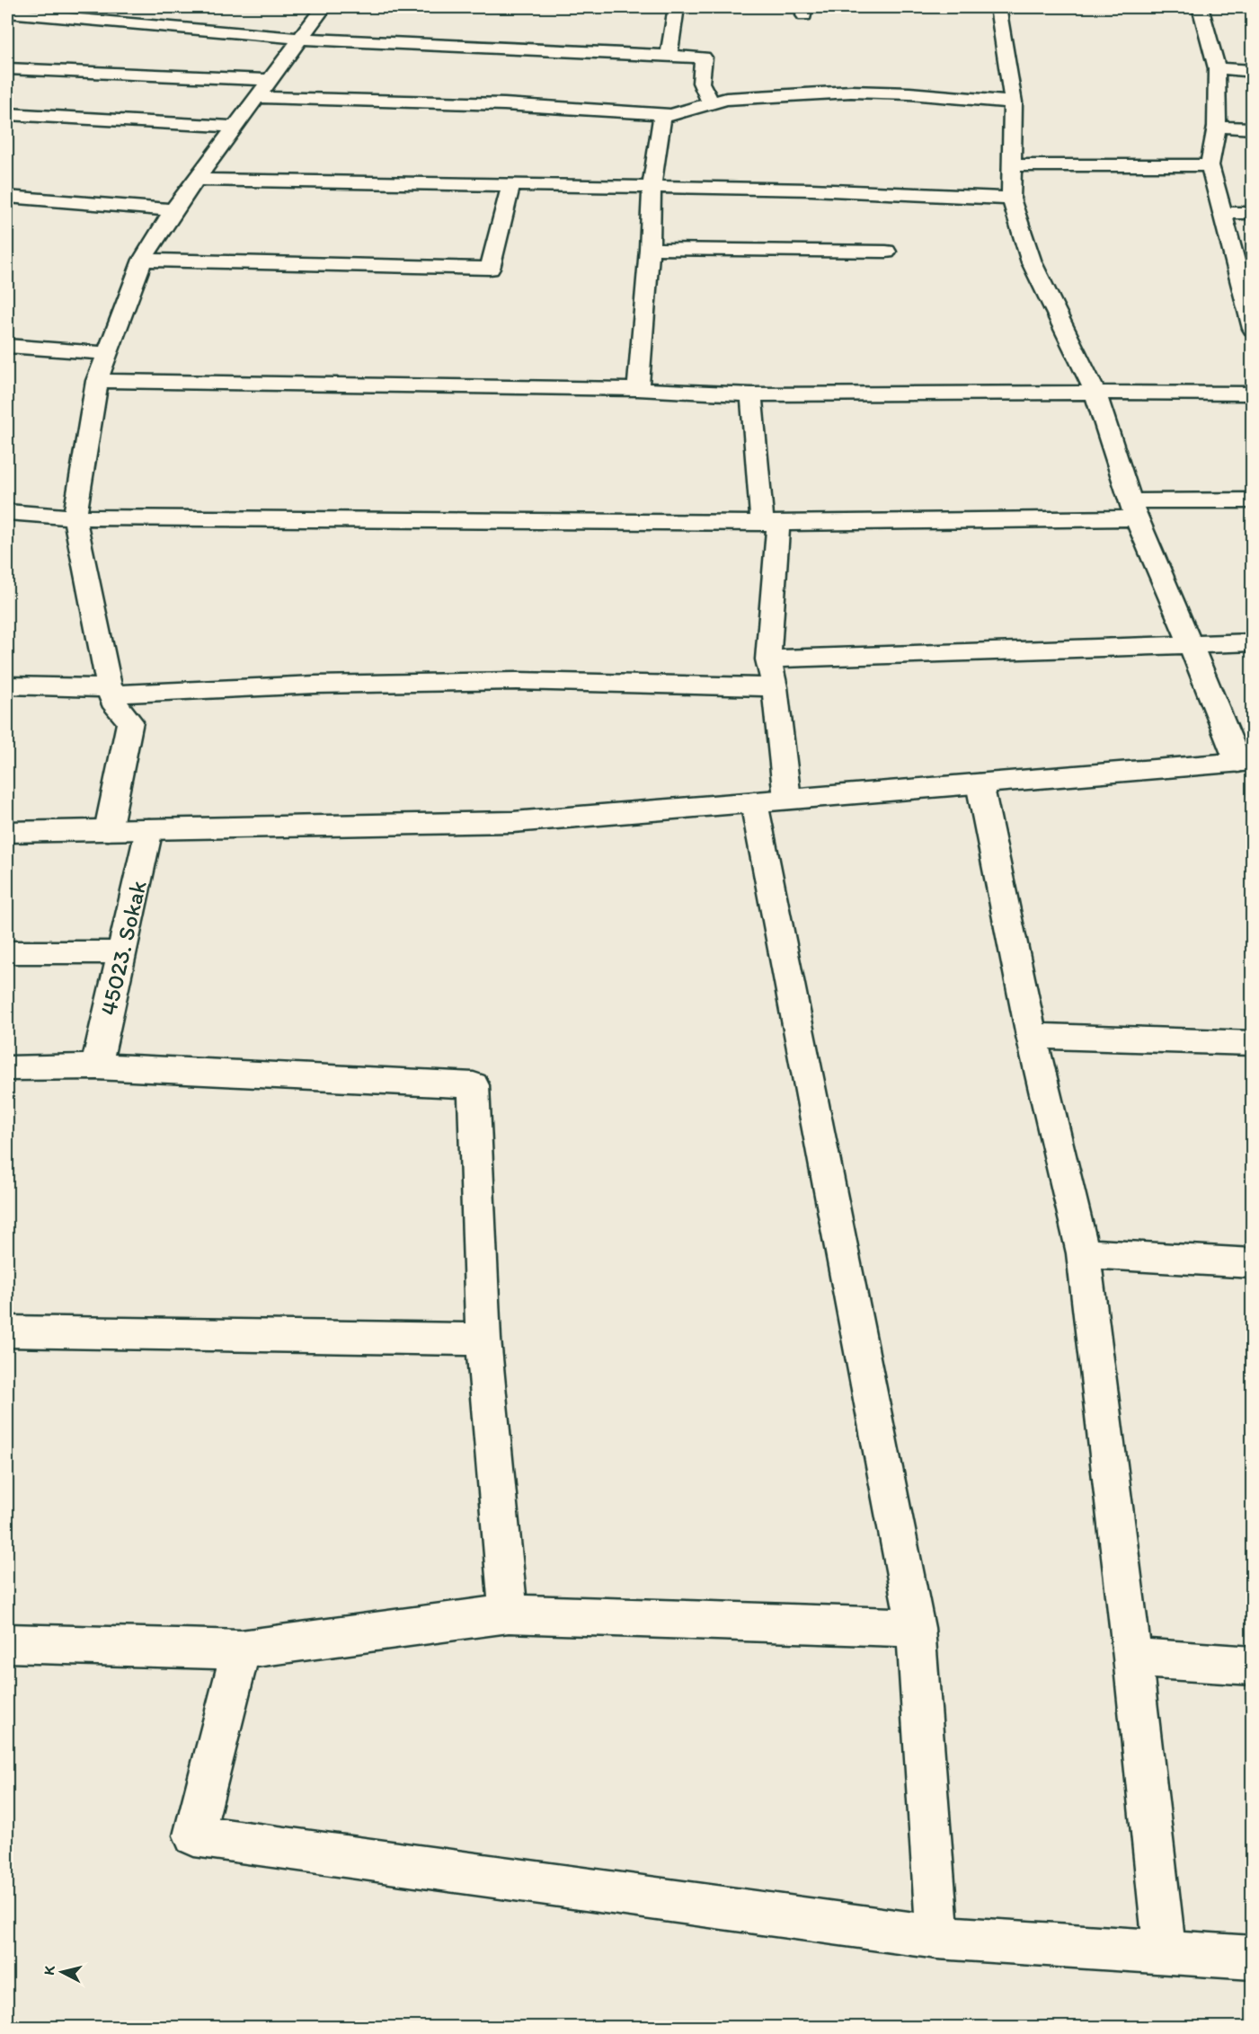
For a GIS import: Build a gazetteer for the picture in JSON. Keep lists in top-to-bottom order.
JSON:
{
  "streets": {
    "street": ["45023. Sokak"]
  },
  "north": "left"
}
